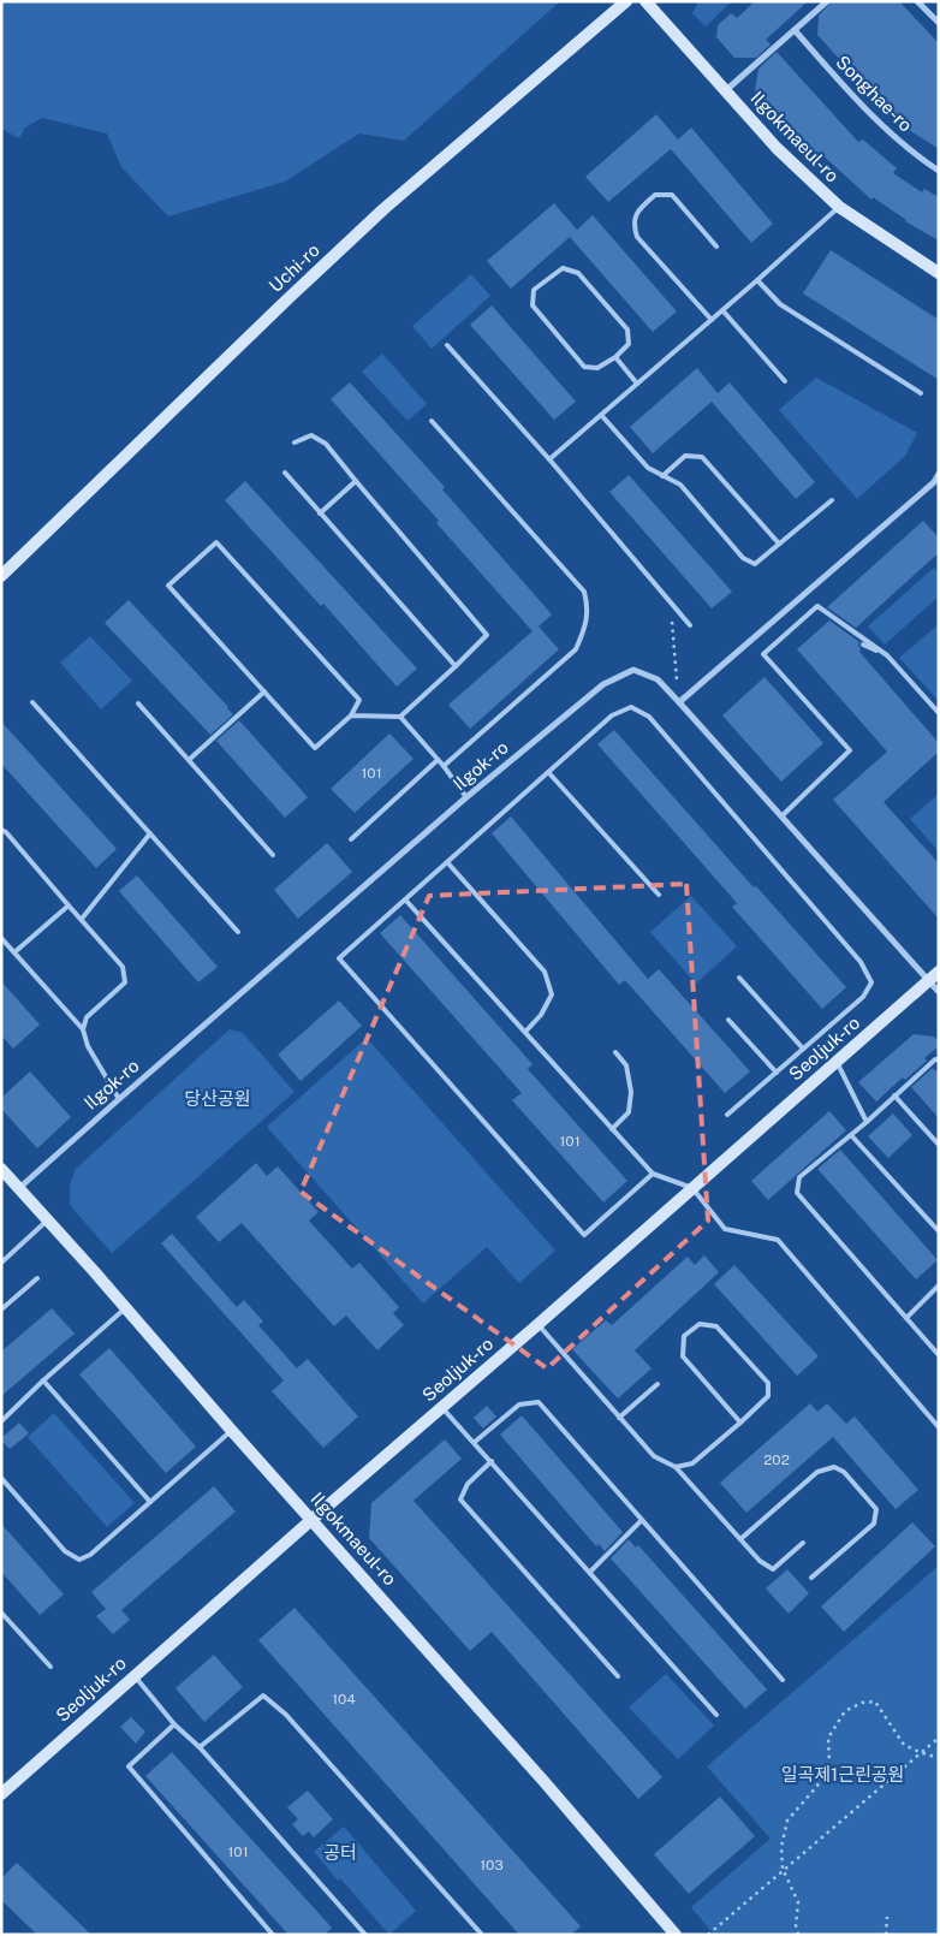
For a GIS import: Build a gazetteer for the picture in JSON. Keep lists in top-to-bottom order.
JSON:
{
  "streets": {
    "main road": ["Ilgokmaeul-ro", "Uchi-ro", "Seoljuk-ro"],
    "street": ["Songhae-ro", "Ilgok-ro"]
  },
  "crossings": [
    ["Ilgokmaeul-ro", "Ilgok-ro"],
    ["Ilgokmaeul-ro", "Seoljuk-ro"],
    ["Ilgok-ro", "Seoljuk-ro"]
  ],
  "parks": ["당산공원", "일곡제1근린공원", "공터"],
  "house_numbers": [
    "101",
    "101",
    "202",
    "104",
    "101",
    "103"
  ]
}
